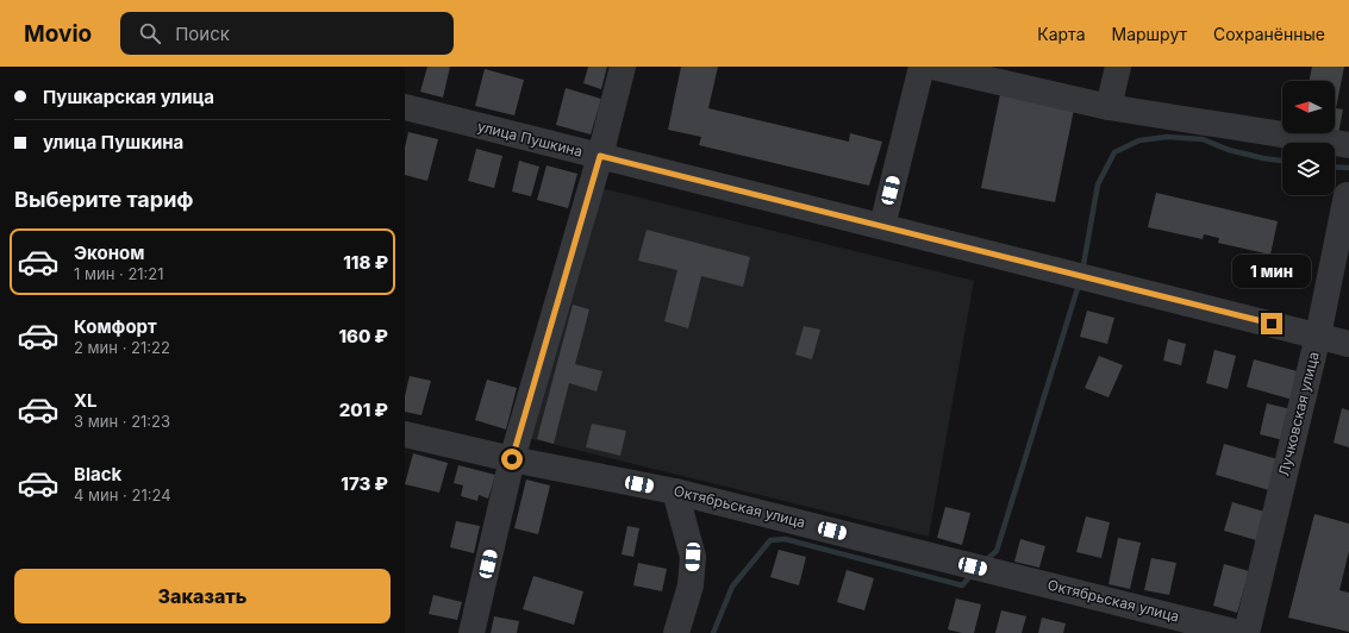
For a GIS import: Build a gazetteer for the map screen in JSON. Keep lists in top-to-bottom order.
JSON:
{
  "streets": {
    "street": ["улица Пушкина", "Лучковская улица", "Октябрьская улица"]
  },
  "crossings": [
    ["улица Пушкина", "Лучковская улица"]
  ],
  "north": "left",
  "page": {
    "header": "Movio",
    "search": "Поиск",
    "nav": ["Карта", "Маршрут", "Сохранённые"],
    "banner": ["Пушкарская улица", "улица Пушкина"],
    "heading": "Выберите тариф",
    "list": [
      {
        "name": "Эконом",
        "note": "1 мин · 21:21",
        "value": "118 ₽"
      },
      {
        "name": "Комфорт",
        "note": "2 мин · 21:22",
        "value": "160 ₽"
      },
      {
        "name": "XL",
        "note": "3 мин · 21:23",
        "value": "201 ₽"
      },
      {
        "name": "Black",
        "note": "4 мин · 21:24",
        "value": "173 ₽"
      }
    ],
    "bubble": "1 мин",
    "buttons": "Заказать"
  }
}
